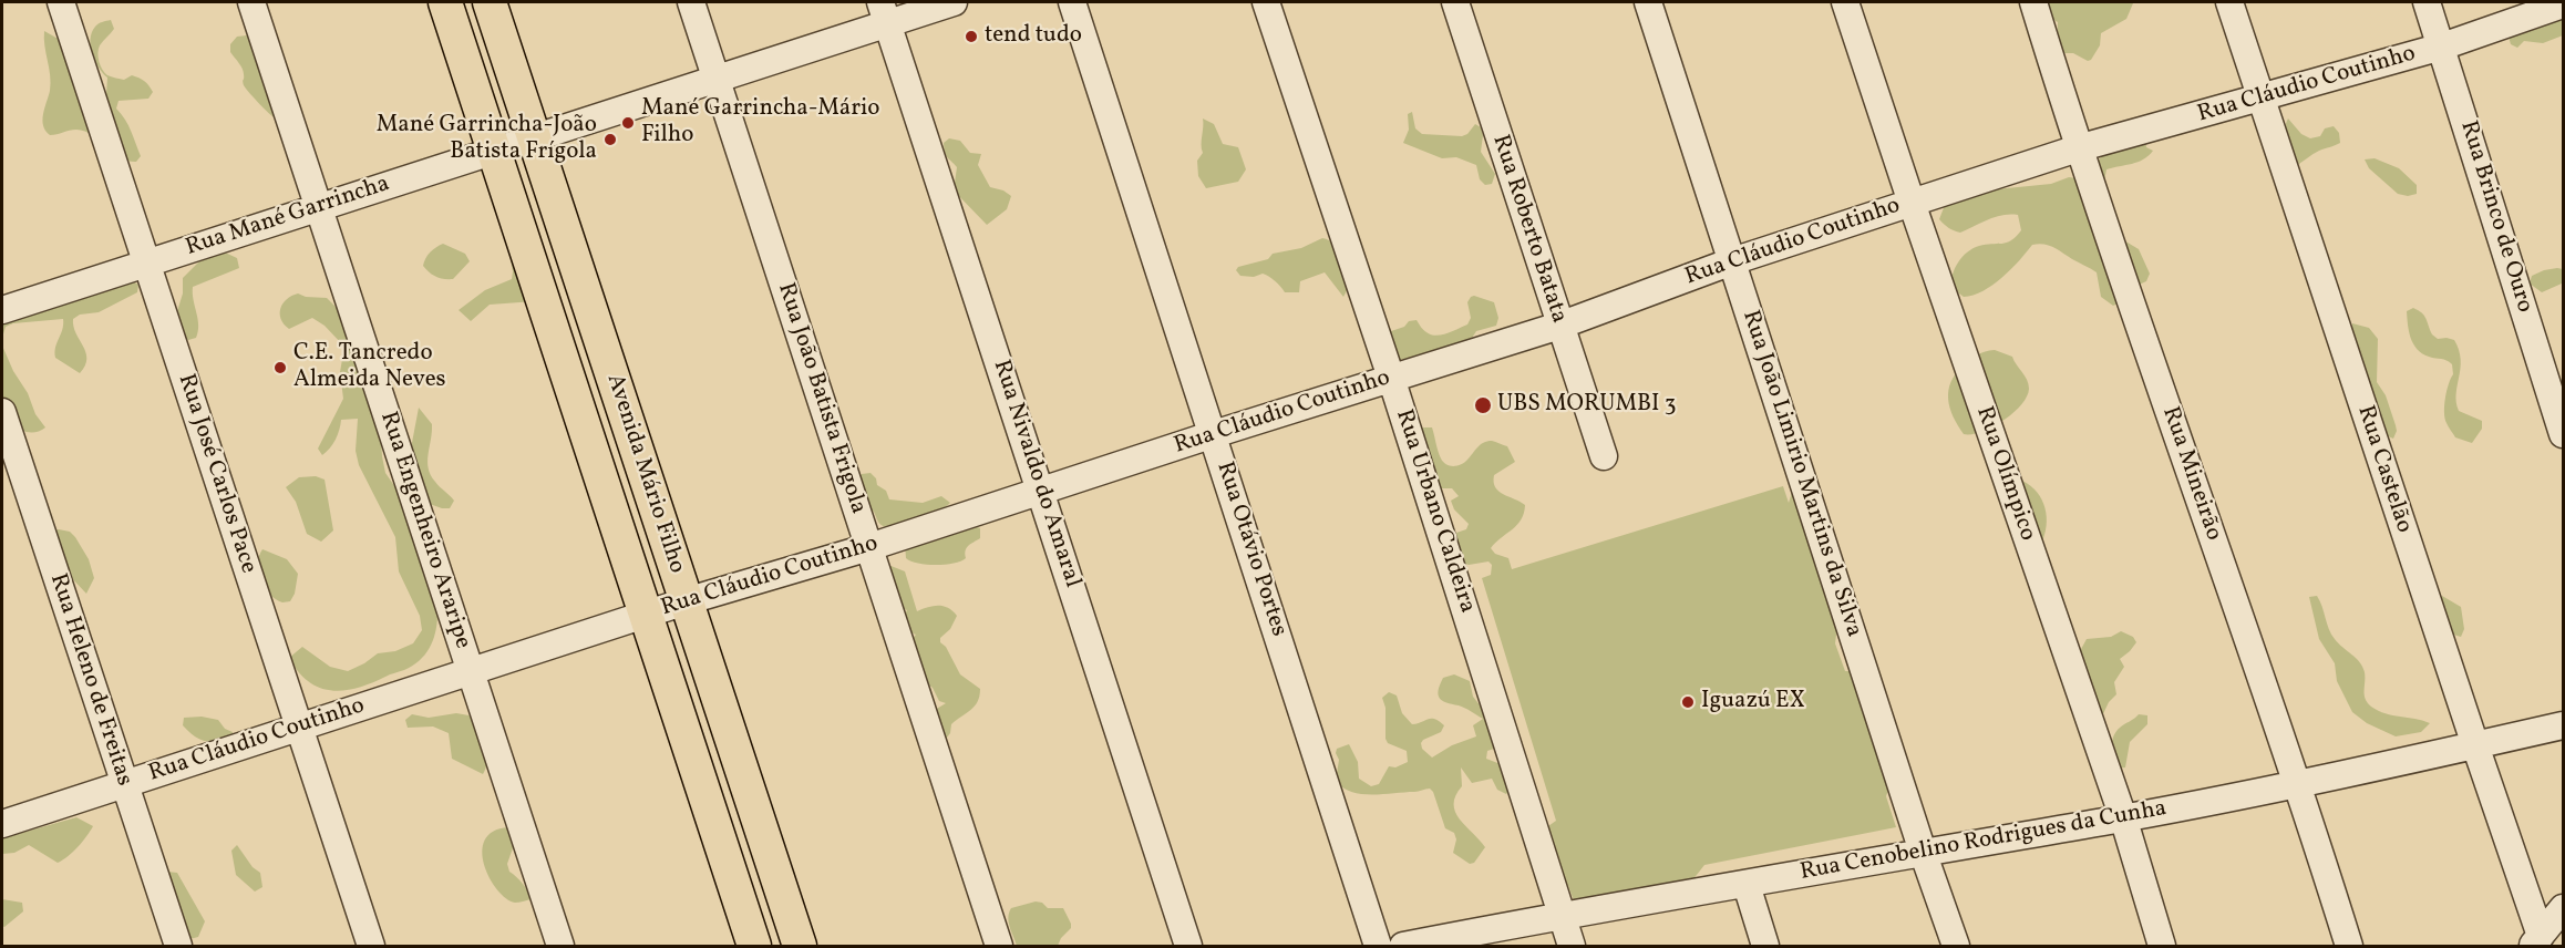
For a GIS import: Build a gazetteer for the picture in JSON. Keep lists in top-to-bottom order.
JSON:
{
  "streets": {
    "main road": ["Avenida Mário Filho"],
    "street": [
      "Rua Cláudio Coutinho",
      "Rua Mané Garrincha",
      "Rua Brinco de Ouro",
      "Rua Roberto Batata",
      "Rua João Batista Frigola",
      "Rua Castelão",
      "Rua José Carlos Pace",
      "Rua Nivaldo do Amaral",
      "Rua João Limirio Martins da Silva",
      "Rua Olímpico",
      "Rua Mineirão",
      "Rua Urbano Caldeira",
      "Rua Engenheiro Araripe",
      "Rua Otávio Portes",
      "Rua Heleno de Freitas",
      "Rua Cenobelino Rodrigues da Cunha"
    ]
  },
  "crossings": [
    ["Rua Cláudio Coutinho", "Rua Brinco de Ouro"],
    ["Rua Cláudio Coutinho", "Rua Roberto Batata"],
    ["Rua Cláudio Coutinho", "Rua João Batista Frigola"],
    ["Rua Cláudio Coutinho", "Rua Castelão"],
    ["Rua Cláudio Coutinho", "Rua José Carlos Pace"],
    ["Rua Cláudio Coutinho", "Avenida Mário Filho"],
    ["Rua Cláudio Coutinho", "Rua Nivaldo do Amaral"],
    ["Rua Cláudio Coutinho", "Rua João Limirio Martins da Silva"],
    ["Rua Cláudio Coutinho", "Rua Olímpico"],
    ["Rua Cláudio Coutinho", "Rua Mineirão"],
    ["Rua Cláudio Coutinho", "Rua Urbano Caldeira"],
    ["Rua Cláudio Coutinho", "Rua Engenheiro Araripe"],
    ["Rua Cláudio Coutinho", "Rua Otávio Portes"],
    ["Rua Cláudio Coutinho", "Rua Heleno de Freitas"],
    ["Rua Mané Garrincha", "Rua João Batista Frigola"],
    ["Rua Mané Garrincha", "Rua José Carlos Pace"],
    ["Rua Mané Garrincha", "Avenida Mário Filho"],
    ["Rua Mané Garrincha", "Rua Nivaldo do Amaral"],
    ["Rua Mané Garrincha", "Rua Engenheiro Araripe"],
    ["Rua Castelão", "Rua Cenobelino Rodrigues da Cunha"],
    ["Rua João Limirio Martins da Silva", "Rua Cenobelino Rodrigues da Cunha"],
    ["Rua Olímpico", "Rua Cenobelino Rodrigues da Cunha"],
    ["Rua Mineirão", "Rua Cenobelino Rodrigues da Cunha"],
    ["Rua Urbano Caldeira", "Rua Cenobelino Rodrigues da Cunha"]
  ],
  "places": [
    "tend tudo",
    "Mané Garrincha-Mário Filho",
    "Mané Garrincha-João Batista Frígola",
    "C.E. Tancredo Almeida Neves",
    "UBS MORUMBI 3",
    "Iguazú EX"
  ]
}
